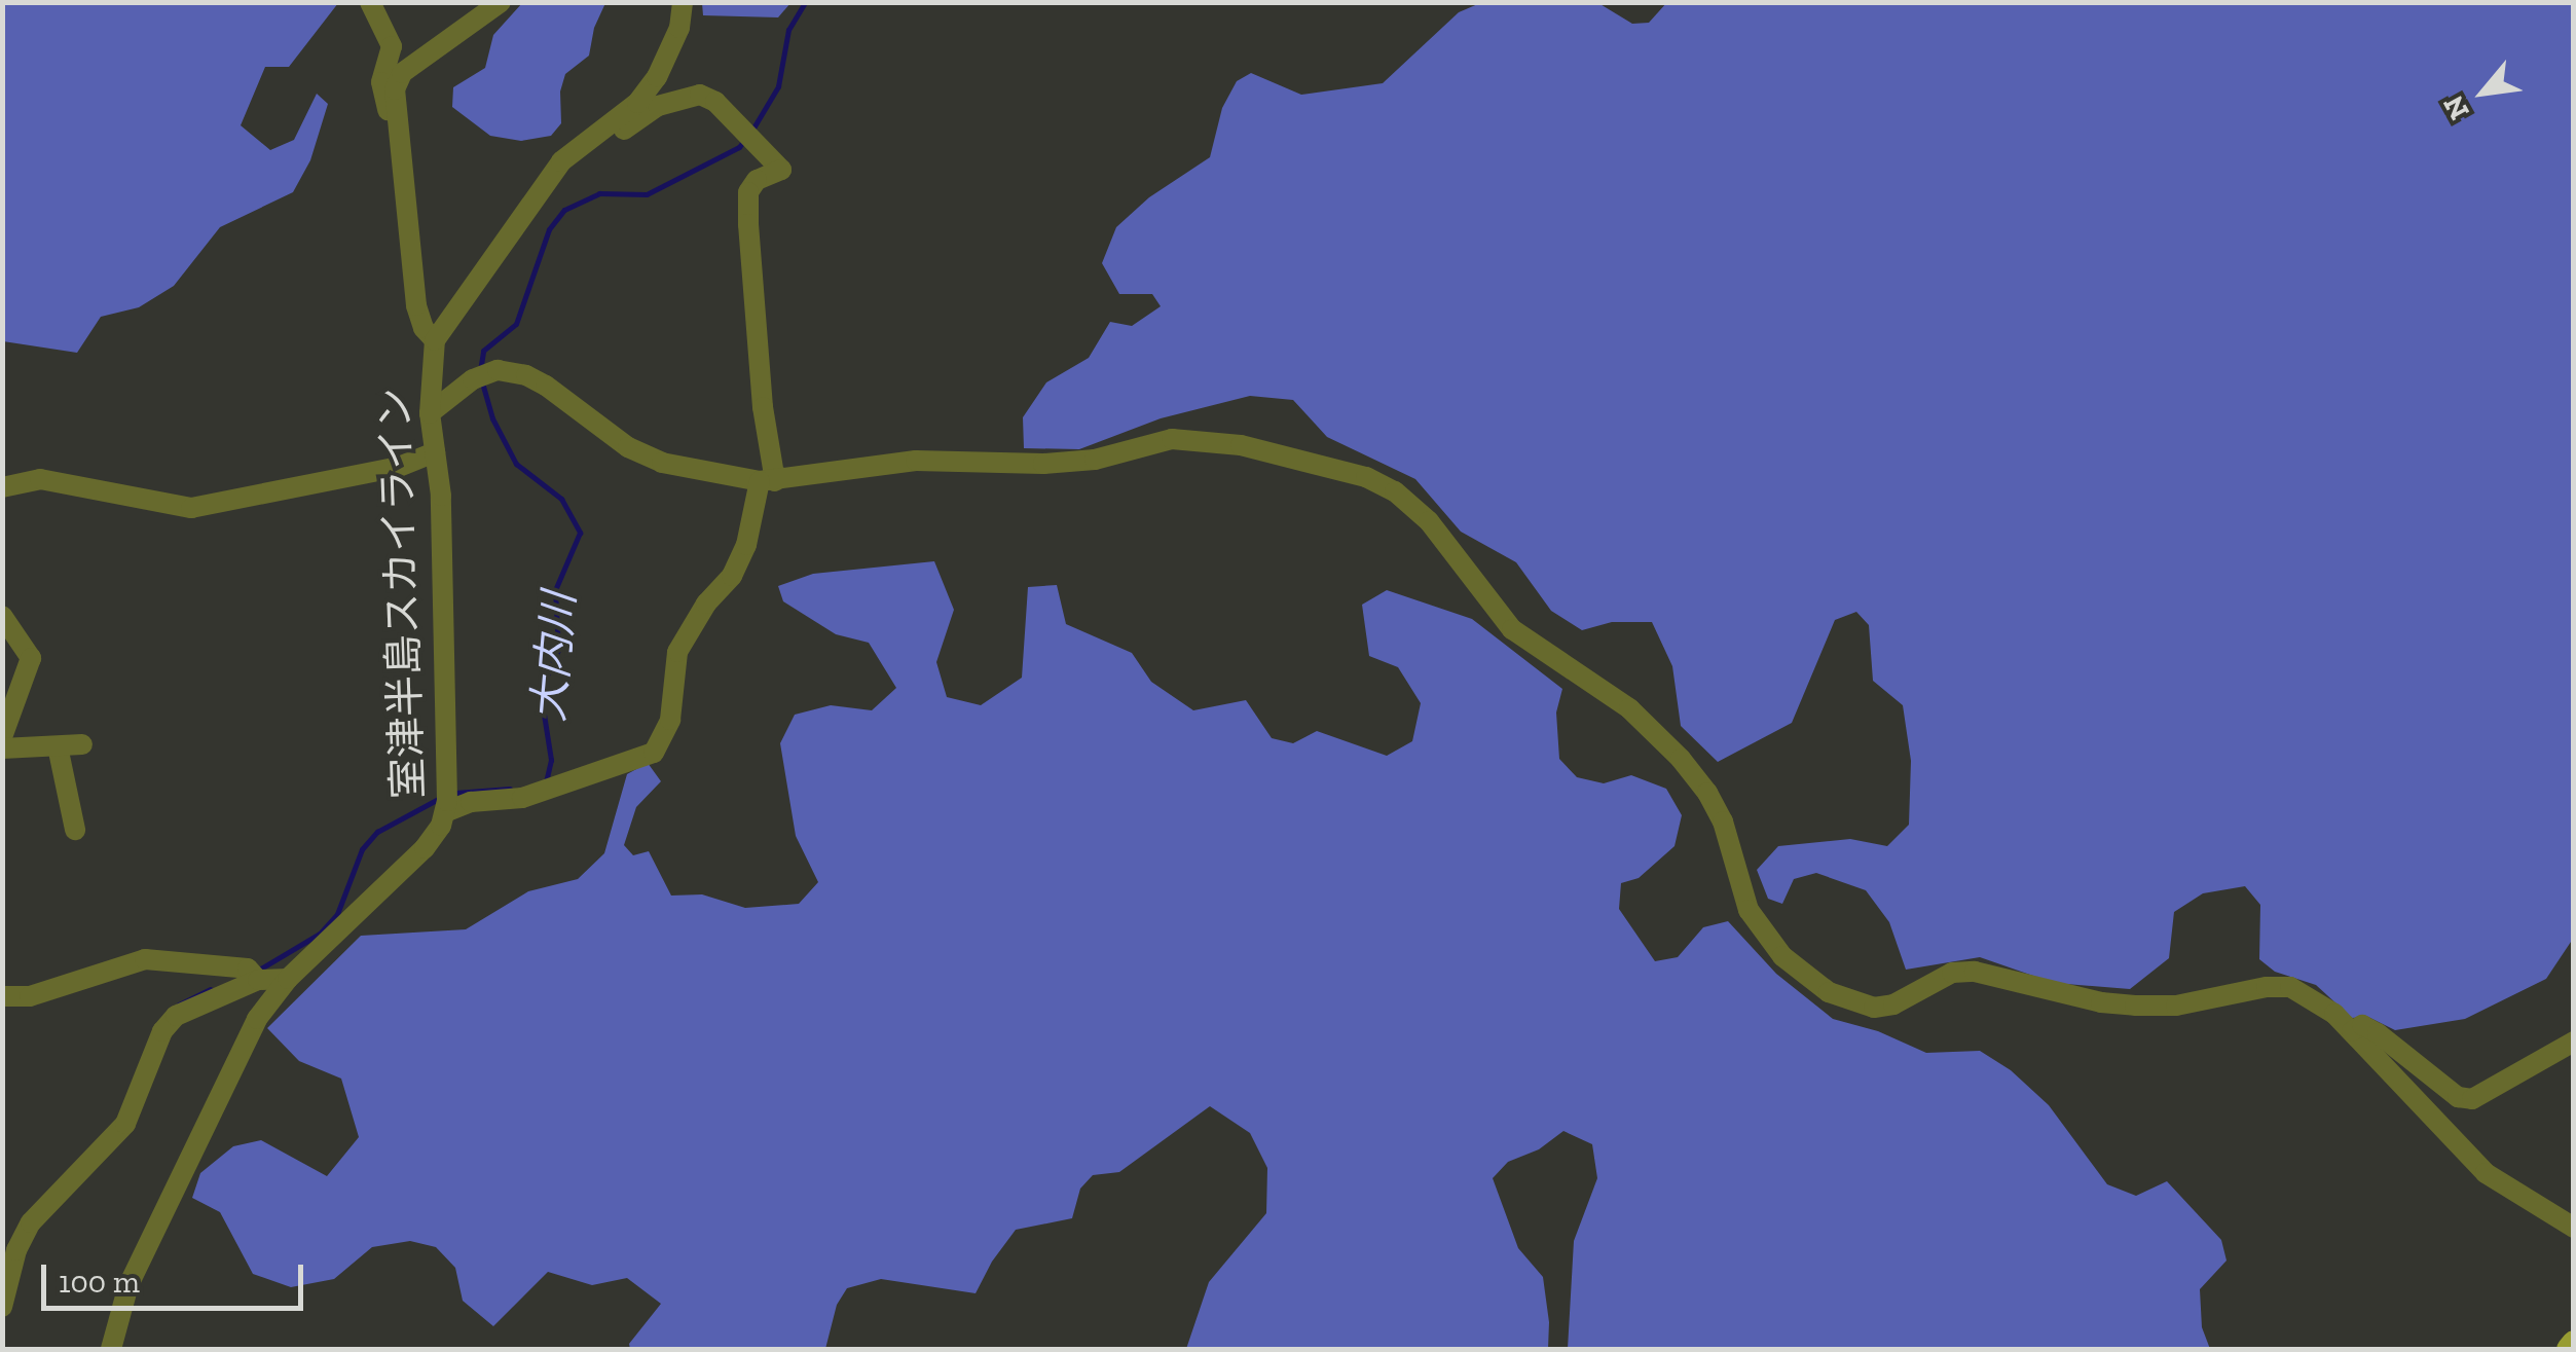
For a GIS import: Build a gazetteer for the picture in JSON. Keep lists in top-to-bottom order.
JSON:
{
  "streets": {
    "street": ["室津半島スカイライン"]
  },
  "water": ["大内川"],
  "scale_bar": "100 m",
  "north": "bottom left"
}
